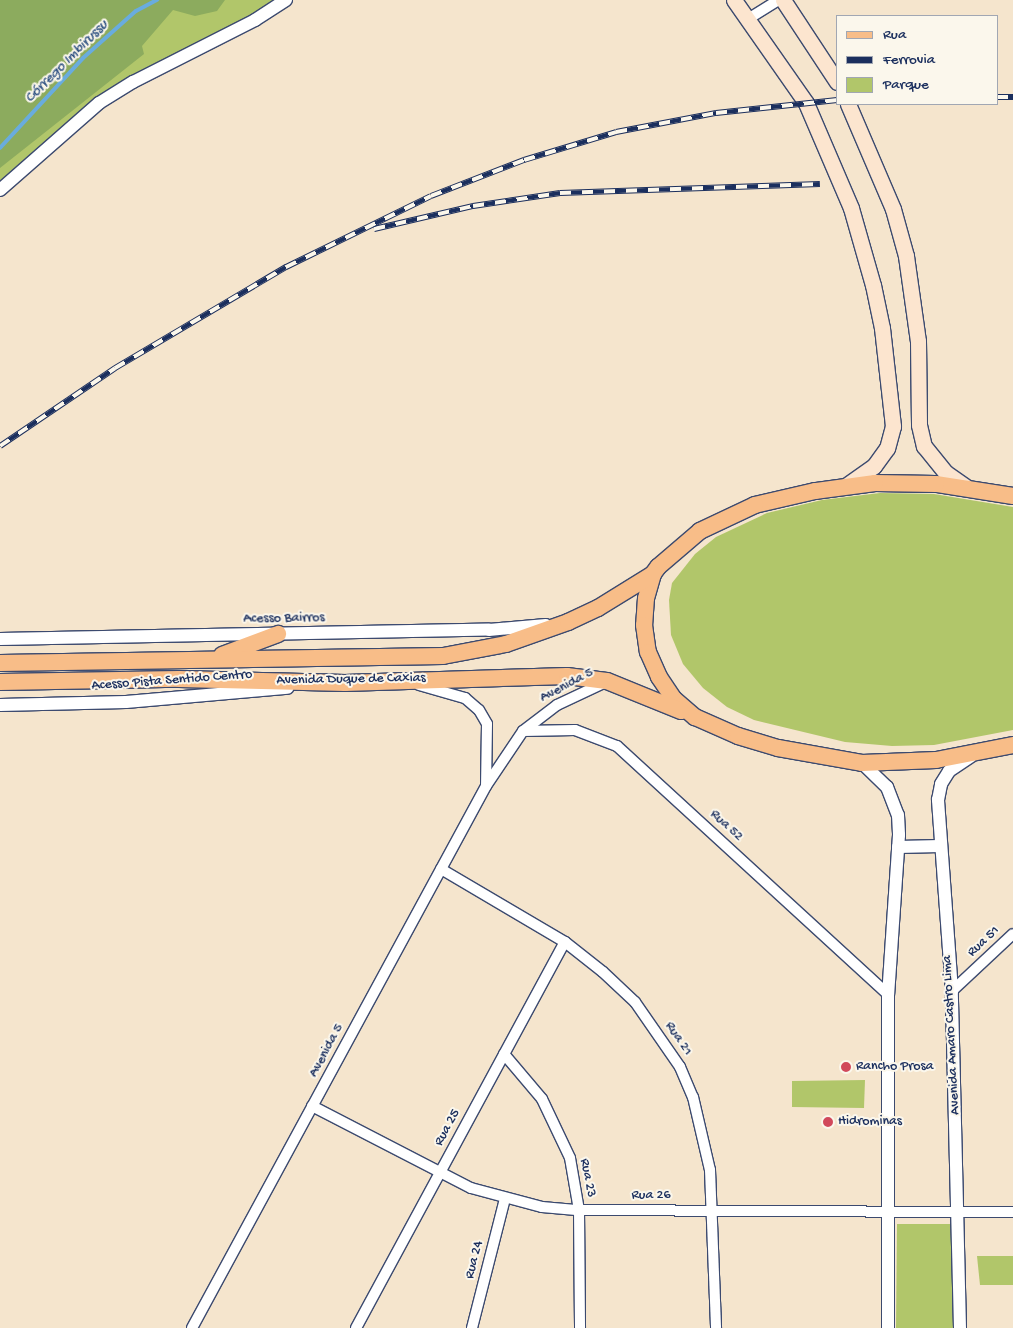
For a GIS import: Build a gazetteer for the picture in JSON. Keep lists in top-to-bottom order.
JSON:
{
  "streets": {
    "main road": ["Avenida Duque de Caxias"],
    "street": [
      "Acesso Bairros",
      "Acesso Pista Sentido Centro",
      "Avenida 5",
      "Rua 52",
      "Rua 51",
      "Avenida Amaro Castro Lima",
      "Rua 21",
      "Rua 25",
      "Rua 23",
      "Rua 26",
      "Rua 24"
    ]
  },
  "crossings": [
    ["Acesso Bairros", "Avenida Duque de Caxias"],
    ["Avenida Duque de Caxias", "Acesso Pista Sentido Centro"],
    ["Avenida Duque de Caxias", "Avenida 5"],
    ["Avenida Duque de Caxias", "Avenida Amaro Castro Lima"],
    ["Avenida 5", "Rua 52"],
    ["Avenida 5", "Rua 21"],
    ["Avenida 5", "Rua 26"],
    ["Rua 51", "Avenida Amaro Castro Lima"],
    ["Avenida Amaro Castro Lima", "Rua 26"],
    ["Rua 21", "Rua 25"],
    ["Rua 21", "Rua 26"],
    ["Rua 25", "Rua 23"],
    ["Rua 25", "Rua 26"],
    ["Rua 23", "Rua 26"],
    ["Rua 26", "Rua 24"]
  ],
  "water": ["Córrego Imbirussu"],
  "places": ["Rancho Prosa", "Hidrominas"],
  "legend": ["Rua", "Ferrovia", "Parque"]
}
